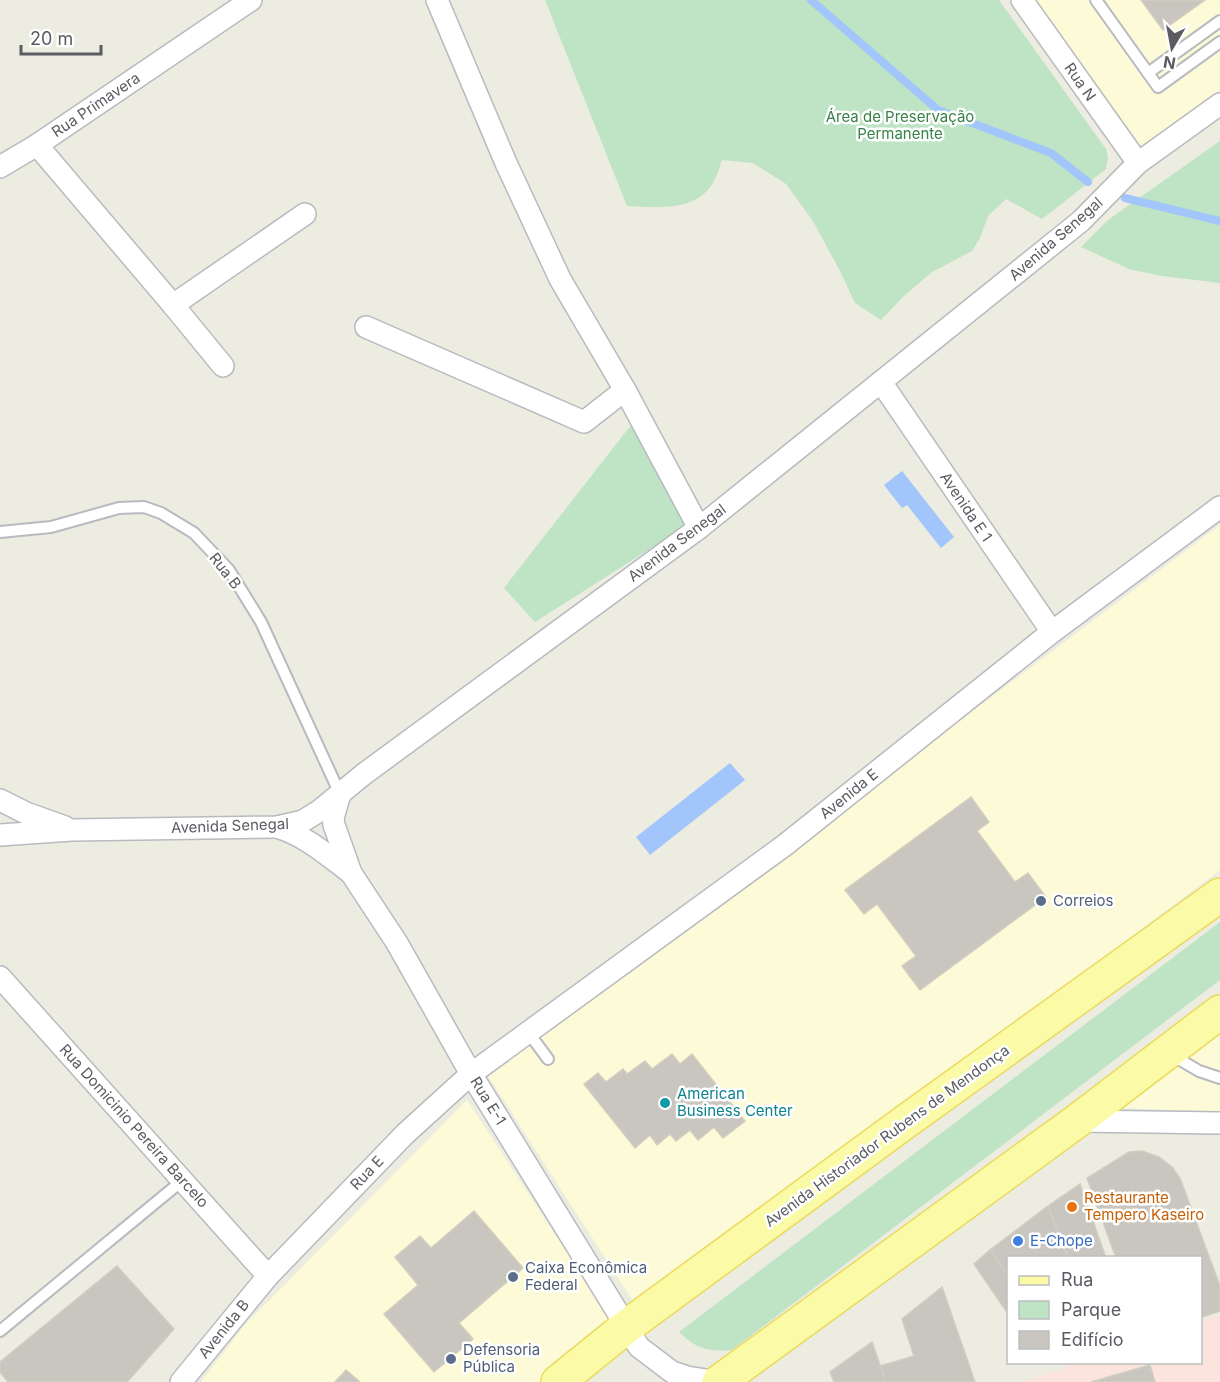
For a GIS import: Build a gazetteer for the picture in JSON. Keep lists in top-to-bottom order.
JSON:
{
  "streets": {
    "main road": ["Avenida Historiador Rubens de Mendonça"],
    "street": [
      "Rua N",
      "Rua Primavera",
      "Avenida Senegal",
      "Avenida E 1",
      "Avenida E",
      "Rua E-1",
      "Rua Domicinio Pereira Barcelo",
      "Rua E",
      "Avenida B"
    ],
    "lane": ["Rua B"]
  },
  "crossings": [
    ["Rua N", "Avenida Senegal"],
    ["Avenida Senegal", "Avenida E 1"],
    ["Avenida Senegal", "Rua B"],
    ["Avenida Senegal", "Rua E-1"],
    ["Avenida E 1", "Avenida E"],
    ["Rua B", "Rua E-1"],
    ["Avenida E", "Rua E-1"],
    ["Avenida E", "Rua E"],
    ["Rua E-1", "Avenida Historiador Rubens de Mendonça"],
    ["Rua E-1", "Rua E"],
    ["Rua Domicinio Pereira Barcelo", "Rua E"],
    ["Rua Domicinio Pereira Barcelo", "Avenida B"],
    ["Rua E", "Avenida B"]
  ],
  "parks": ["Área de Preservação Permanente"],
  "places": [
    "Correios",
    "American Business Center",
    "Restaurante Tempero Kaseiro",
    "E-Chope",
    "Caixa Econômica Federal",
    "Defensoria Pública"
  ],
  "legend": ["Rua", "Parque", "Edifício"],
  "scale_bar": "20 m",
  "north": "bottom"
}
